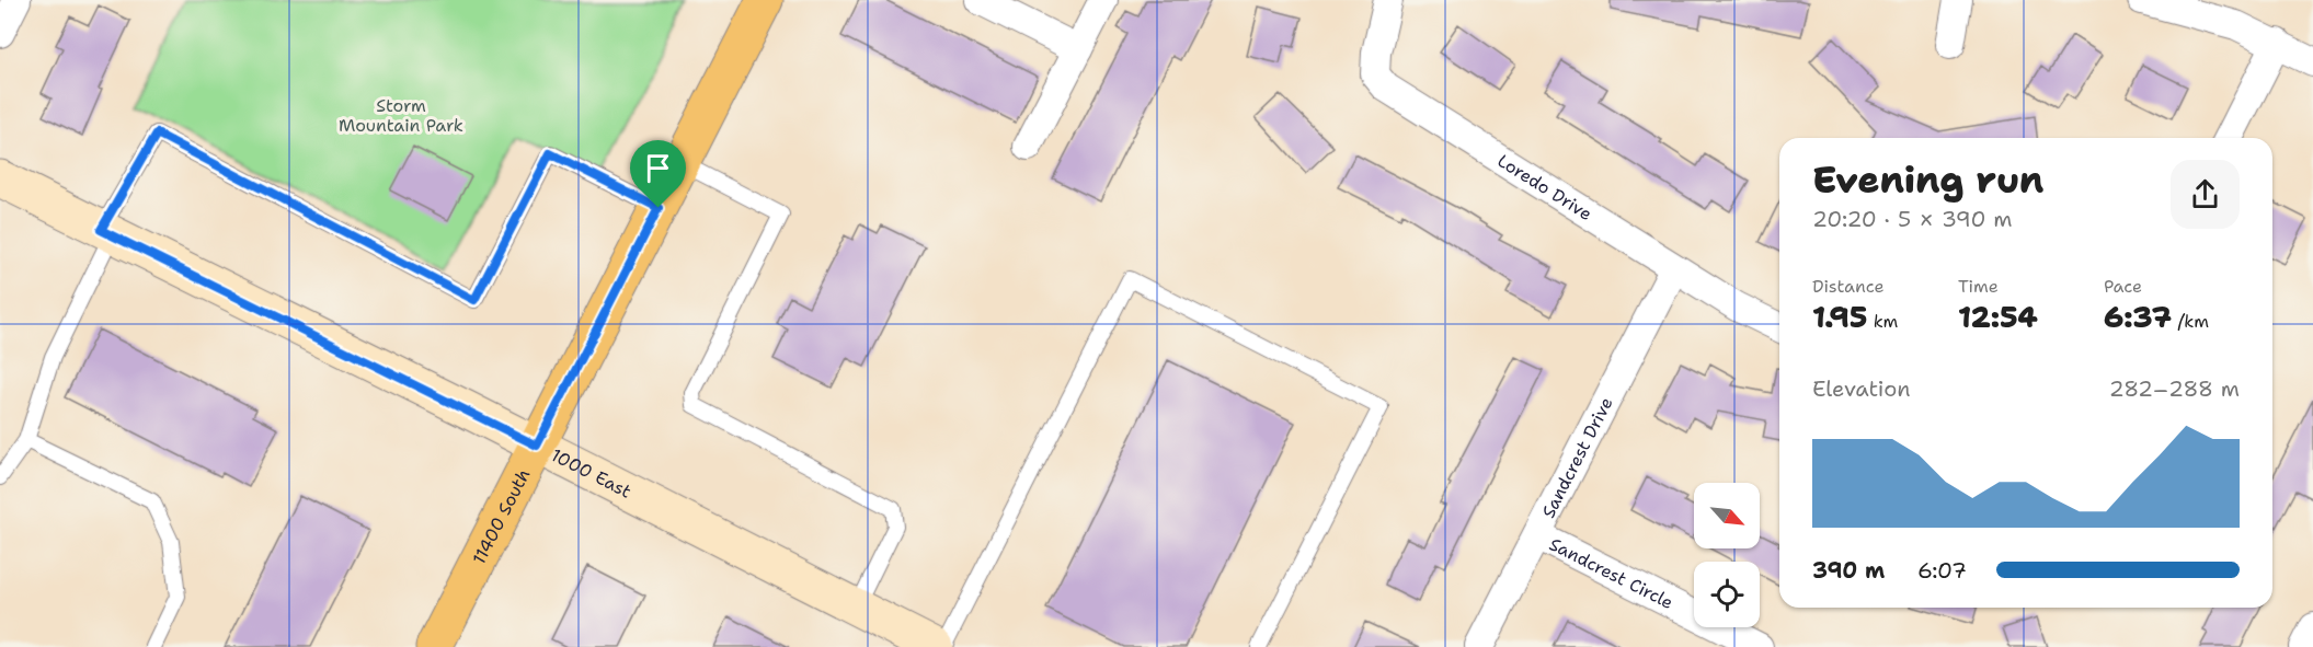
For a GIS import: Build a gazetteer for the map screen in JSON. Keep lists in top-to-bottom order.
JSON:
{
  "streets": {
    "main road": ["11400 South"],
    "street": [
      "Loredo Drive",
      "Sandcrest Drive",
      "1000 East",
      "Sandcrest Circle"
    ]
  },
  "crossings": [
    ["Loredo Drive", "Sandcrest Drive"],
    ["Sandcrest Drive", "Sandcrest Circle"],
    ["1000 East", "11400 South"]
  ],
  "parks": ["Storm Mountain Park"],
  "north": "bottom right",
  "page": {
    "heading": ["Evening run", "20:20 · 5 × 390 m"],
    "stats": [
      ["Distance", "1.95 km"],
      ["Time", "12:54"],
      ["Pace", "6:37 /km"]
    ],
    "chart": ["Elevation", "282–288 m"],
    "list": [
      {
        "name": "390 m",
        "note": "6:07"
      }
    ]
  }
}
